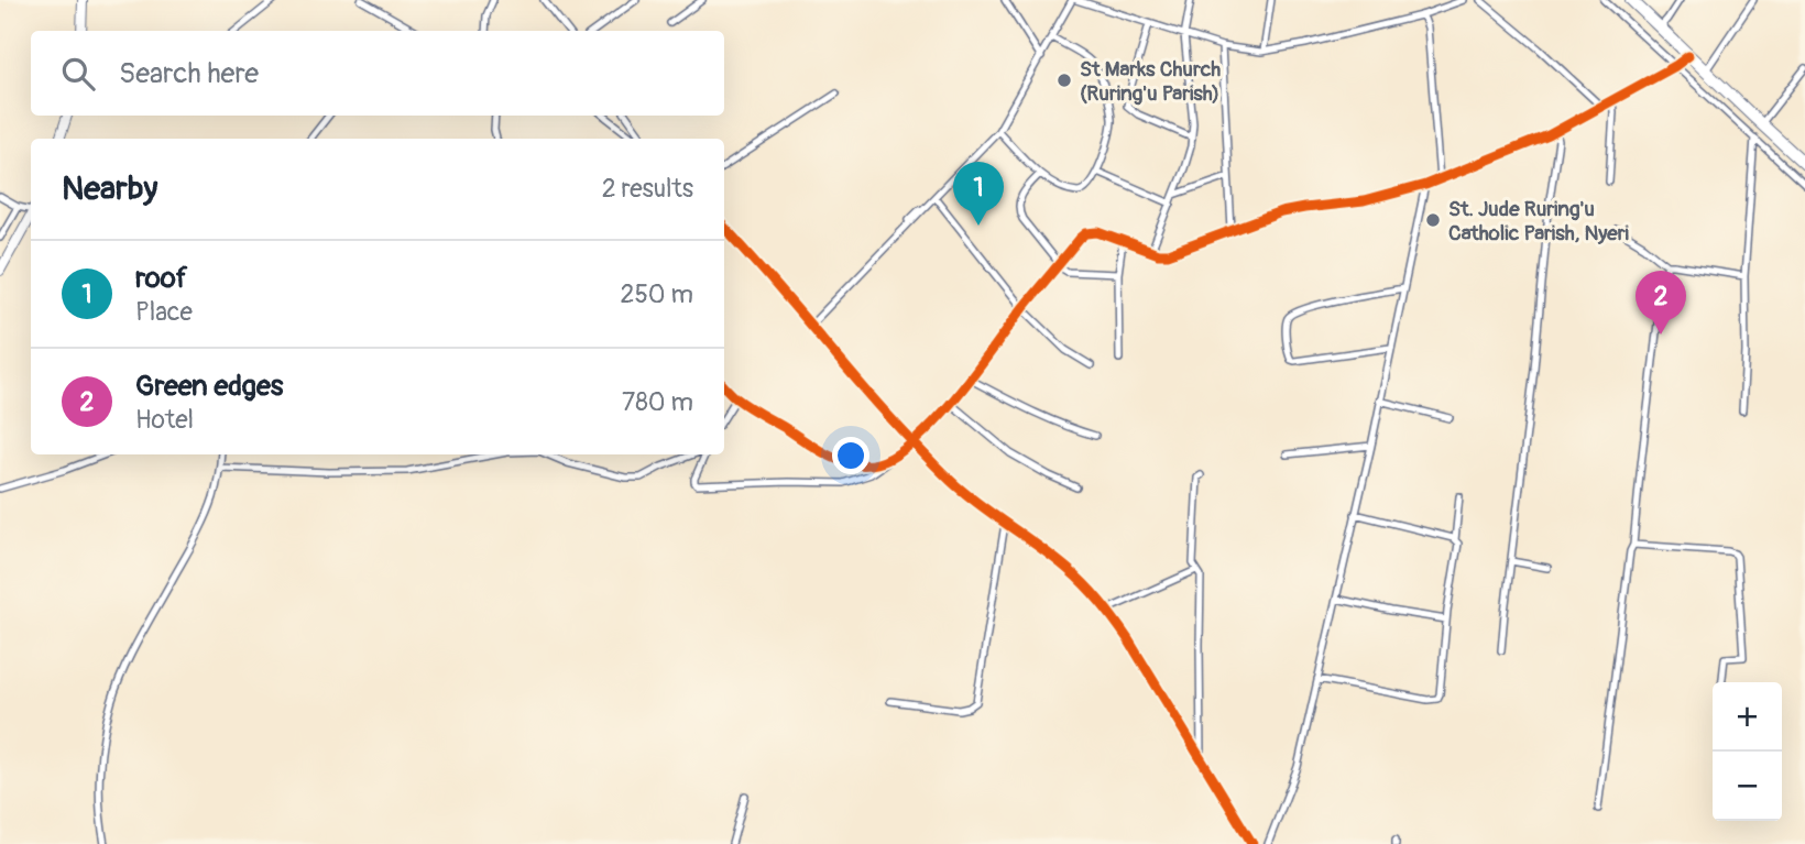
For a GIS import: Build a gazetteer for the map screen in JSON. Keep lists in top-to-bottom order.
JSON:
{
  "places": ["St Marks Church (Ruring'u Parish)", "St. Jude Ruring'u Catholic Parish, Nyeri"],
  "page": {
    "search": "Search here",
    "heading": ["Nearby", "2 results"],
    "pins": ["1", "2"],
    "list": [
      {
        "mark": "1",
        "name": "roof",
        "note": "Place",
        "value": "250 m"
      },
      {
        "mark": "2",
        "name": "Green edges",
        "note": "Hotel",
        "value": "780 m"
      }
    ],
    "map_buttons": ["+", "−"]
  }
}
